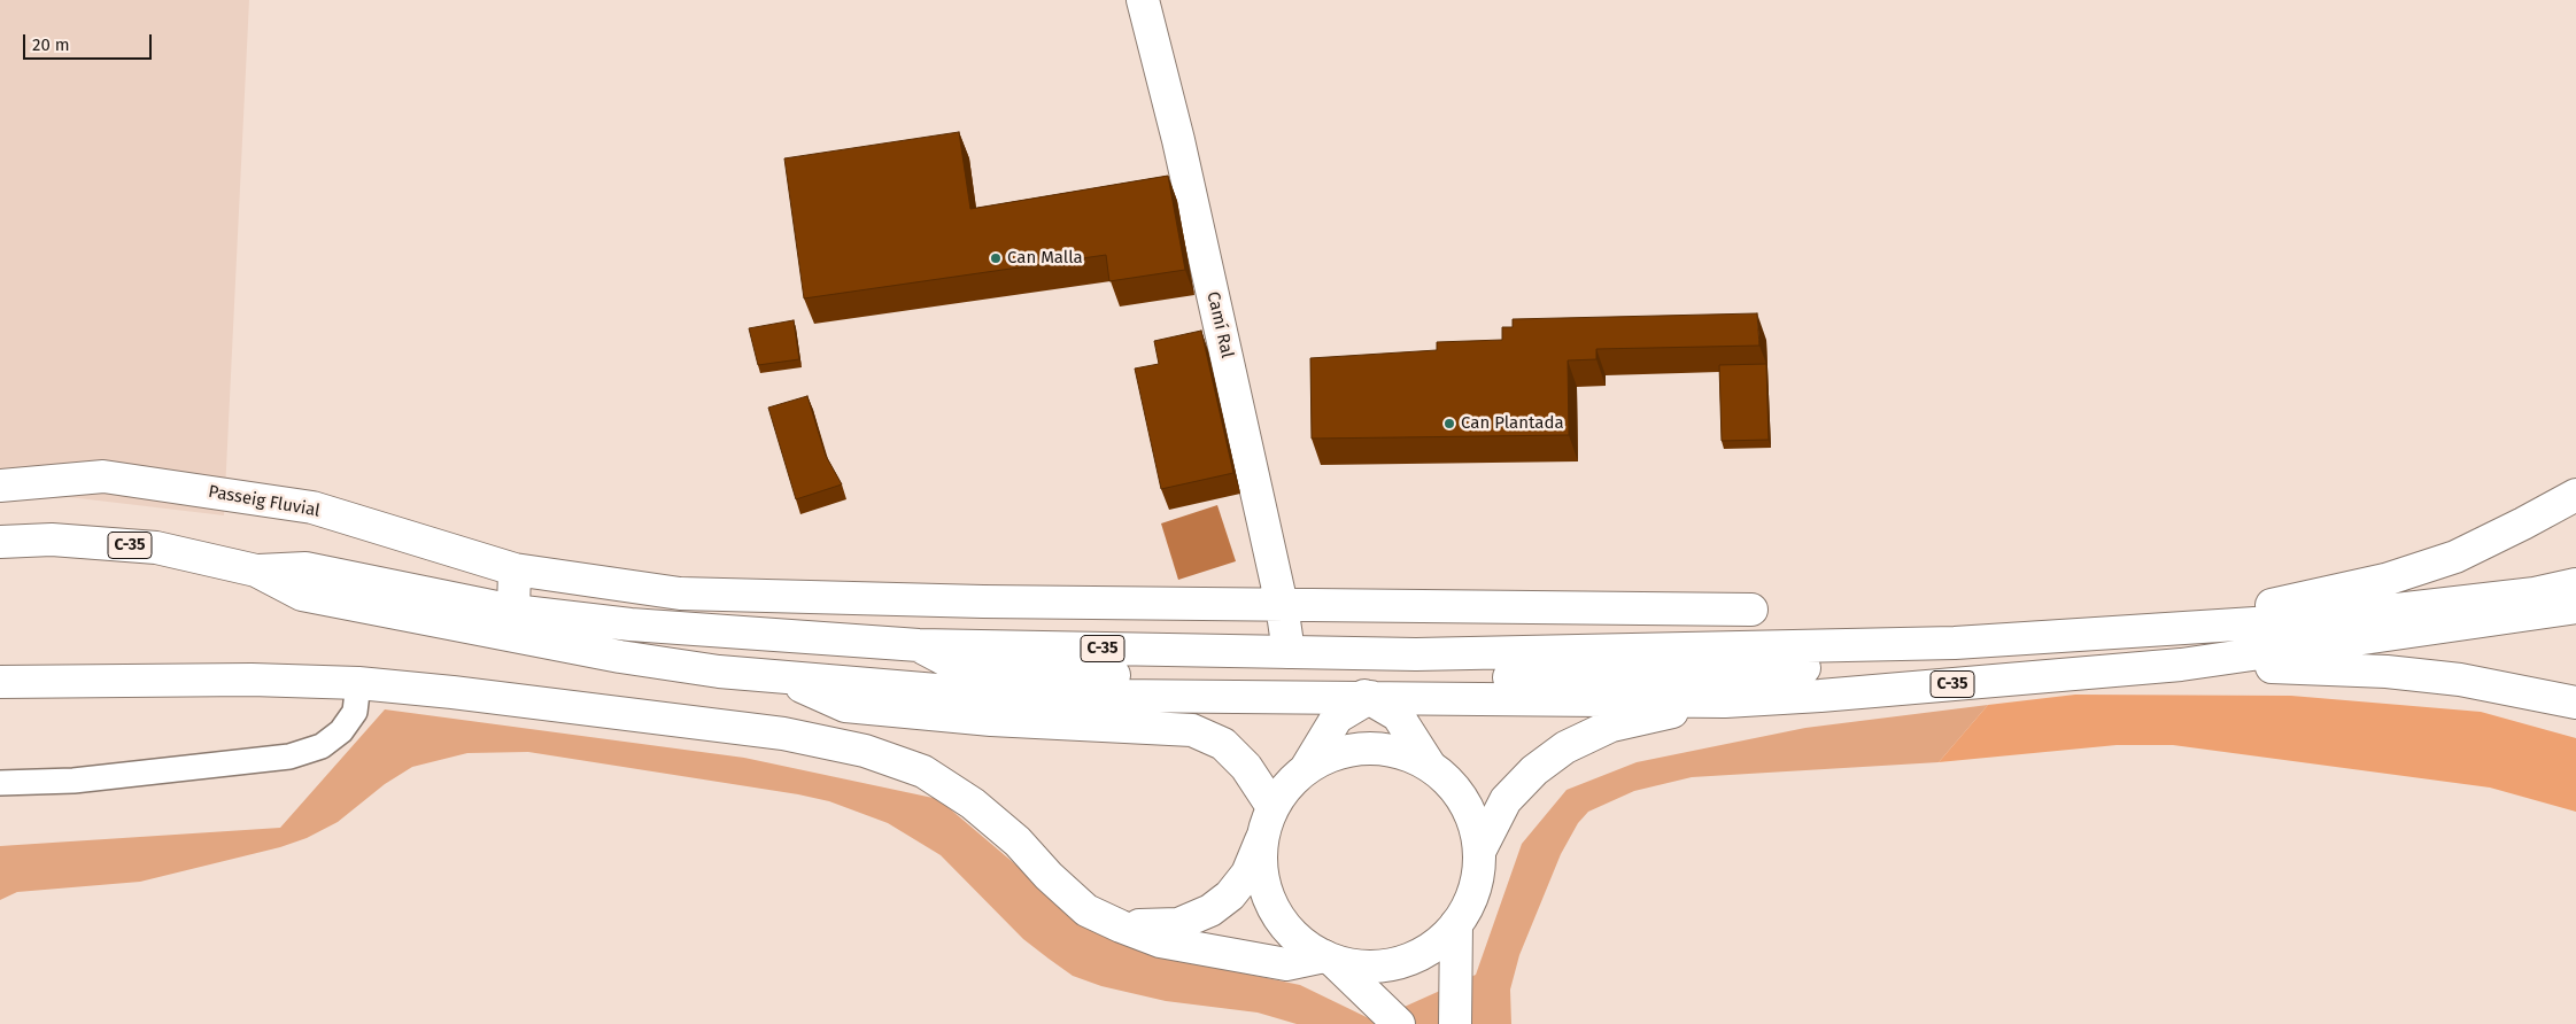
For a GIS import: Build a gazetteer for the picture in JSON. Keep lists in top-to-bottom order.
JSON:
{
  "streets": {
    "main road": ["Camí Ral", "Passeig Fluvial", "C-35"]
  },
  "crossings": [
    ["Camí Ral", "Passeig Fluvial"],
    ["Camí Ral", "C-35"]
  ],
  "places": ["Can Malla", "Can Plantada"],
  "scale_bar": "20 m"
}
